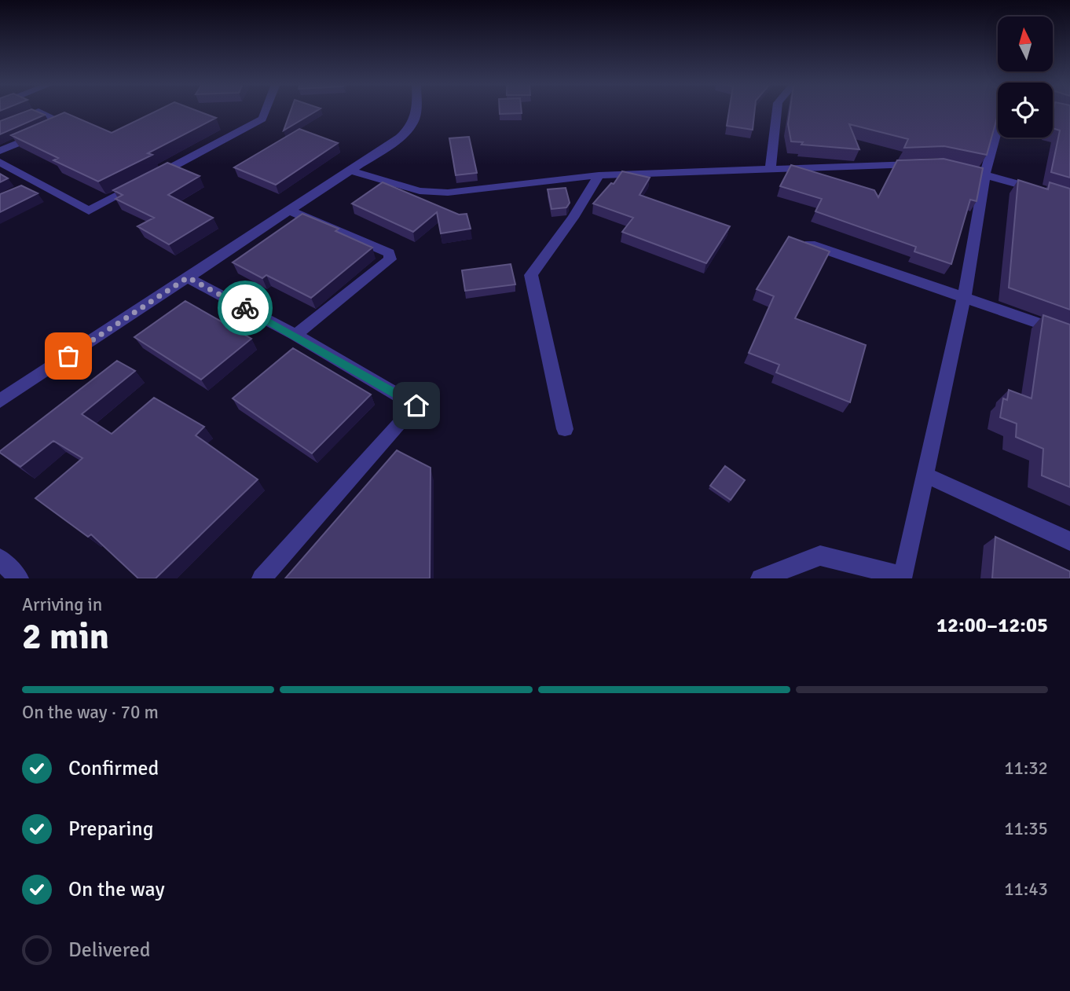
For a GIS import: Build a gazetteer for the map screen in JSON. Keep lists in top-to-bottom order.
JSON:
{
  "north": "top",
  "page": {
    "heading": ["2 min", "Arriving in", "12:00–12:05"],
    "bar": "On the way · 70 m",
    "list": [
      ["Confirmed", "11:32"],
      ["Preparing", "11:35"],
      ["On the way", "11:43"],
      "Delivered"
    ]
  }
}
